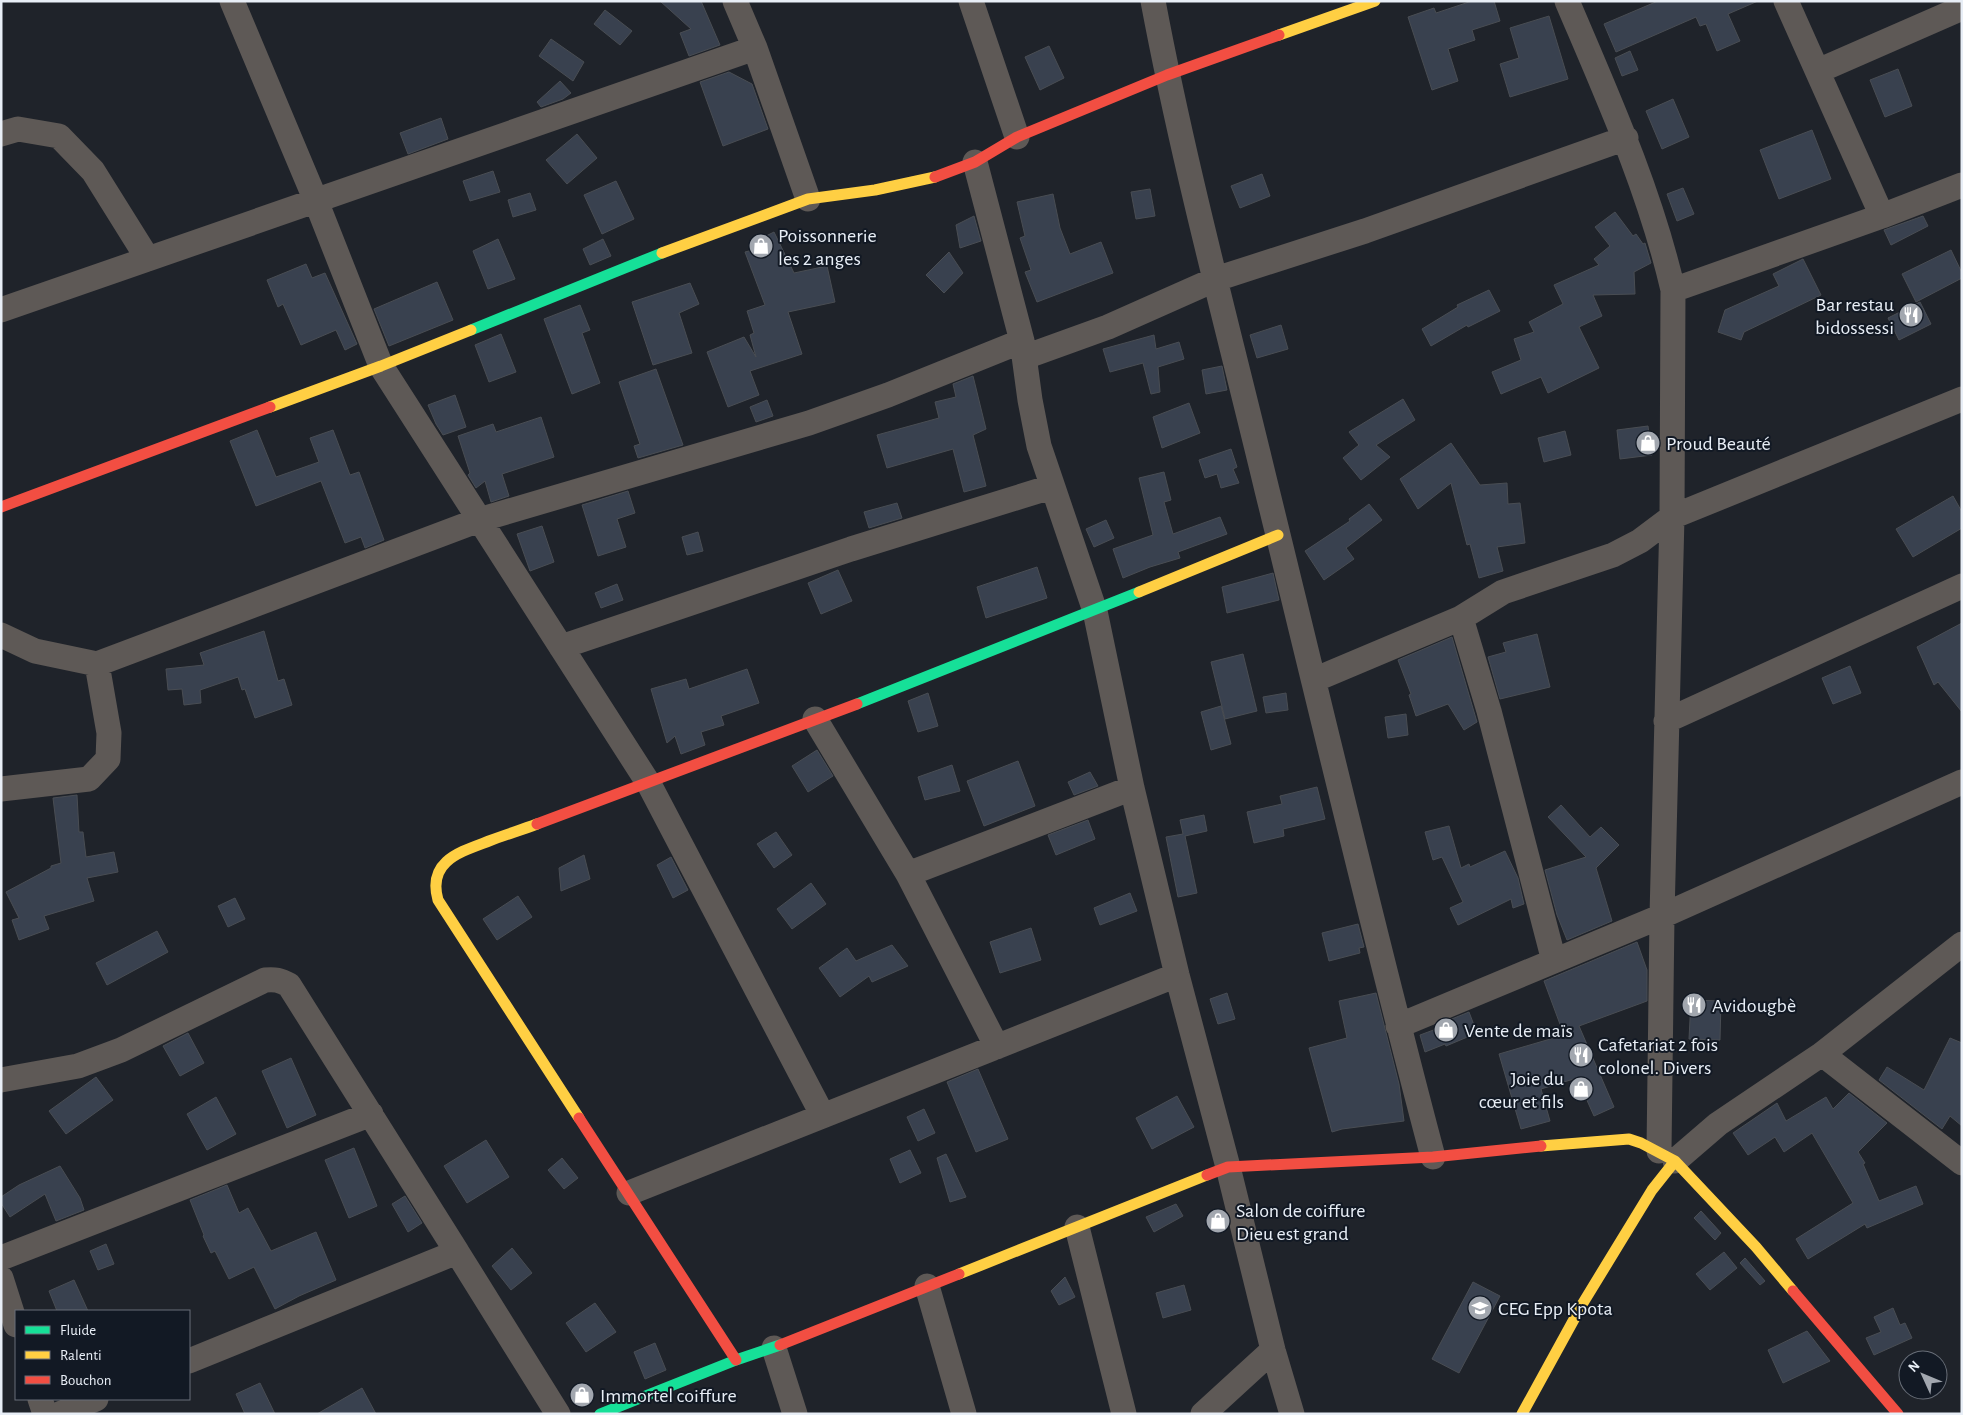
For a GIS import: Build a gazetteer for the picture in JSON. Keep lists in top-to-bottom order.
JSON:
{
  "places": {
    "shop": [
      "Poissonnerie les 2 anges",
      "Proud Beauté",
      "Vente de maïs",
      "Joie du cœur et fils",
      "Salon de coiffure Dieu est grand",
      "Immortel coiffure"
    ],
    "restaurant": ["Bar restau bidossessi", "Avidougbè", "Cafetariat 2 fois colonel. Divers"],
    "school or university": ["CEG Epp Kpota"]
  },
  "legend": ["Fluide", "Ralenti", "Bouchon"],
  "north": "top left"
}
